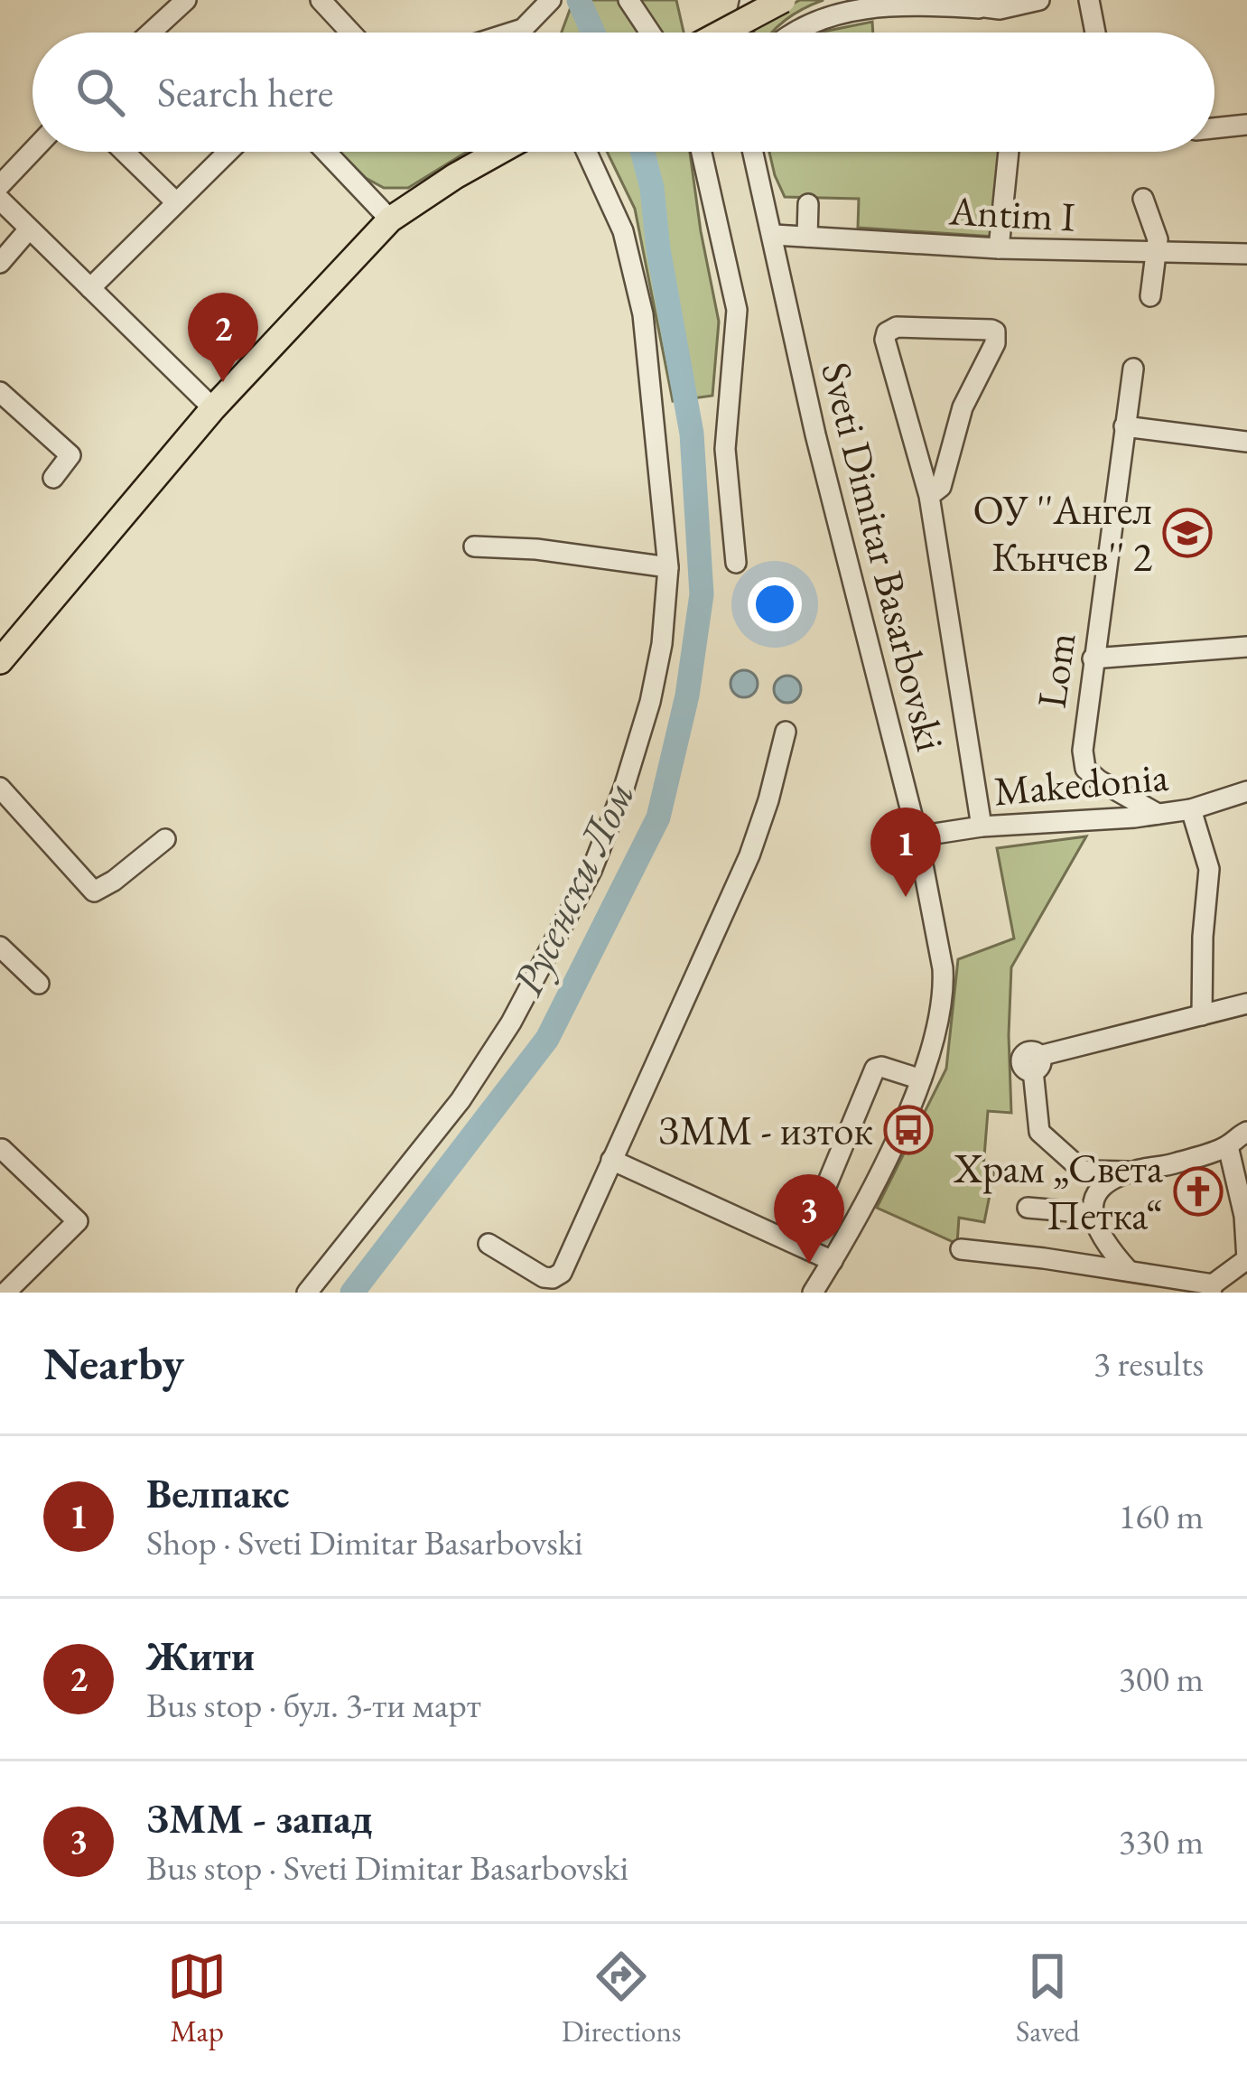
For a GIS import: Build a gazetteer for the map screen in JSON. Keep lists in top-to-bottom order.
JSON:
{
  "streets": {
    "street": [
      "Antim I",
      "Sveti Dimitar Basarbovski",
      "Lom",
      "Makedonia"
    ]
  },
  "crossings": [
    ["Antim I", "Sveti Dimitar Basarbovski"],
    ["Sveti Dimitar Basarbovski", "Makedonia"],
    ["Lom", "Makedonia"]
  ],
  "water": ["Русенски Лом"],
  "places": {
    "school or university": ["ОУ ''Ангел Кънчев'' 2"],
    "bus stop": ["ЗММ - изток"],
    "church": ["Храм „Света Петка“"]
  },
  "page": {
    "search": "Search here",
    "pins": ["2", "1", "3"],
    "heading": ["Nearby", "3 results"],
    "list": [
      {
        "mark": "1",
        "name": "Велпакс",
        "note": "Shop · Sveti Dimitar Basarbovski",
        "value": "160 m"
      },
      {
        "mark": "2",
        "name": "Жити",
        "note": "Bus stop · бул. 3-ти март",
        "value": "300 m"
      },
      {
        "mark": "3",
        "name": "ЗММ - запад",
        "note": "Bus stop · Sveti Dimitar Basarbovski",
        "value": "330 m"
      }
    ],
    "nav": ["Map", "Directions", "Saved"]
  }
}
